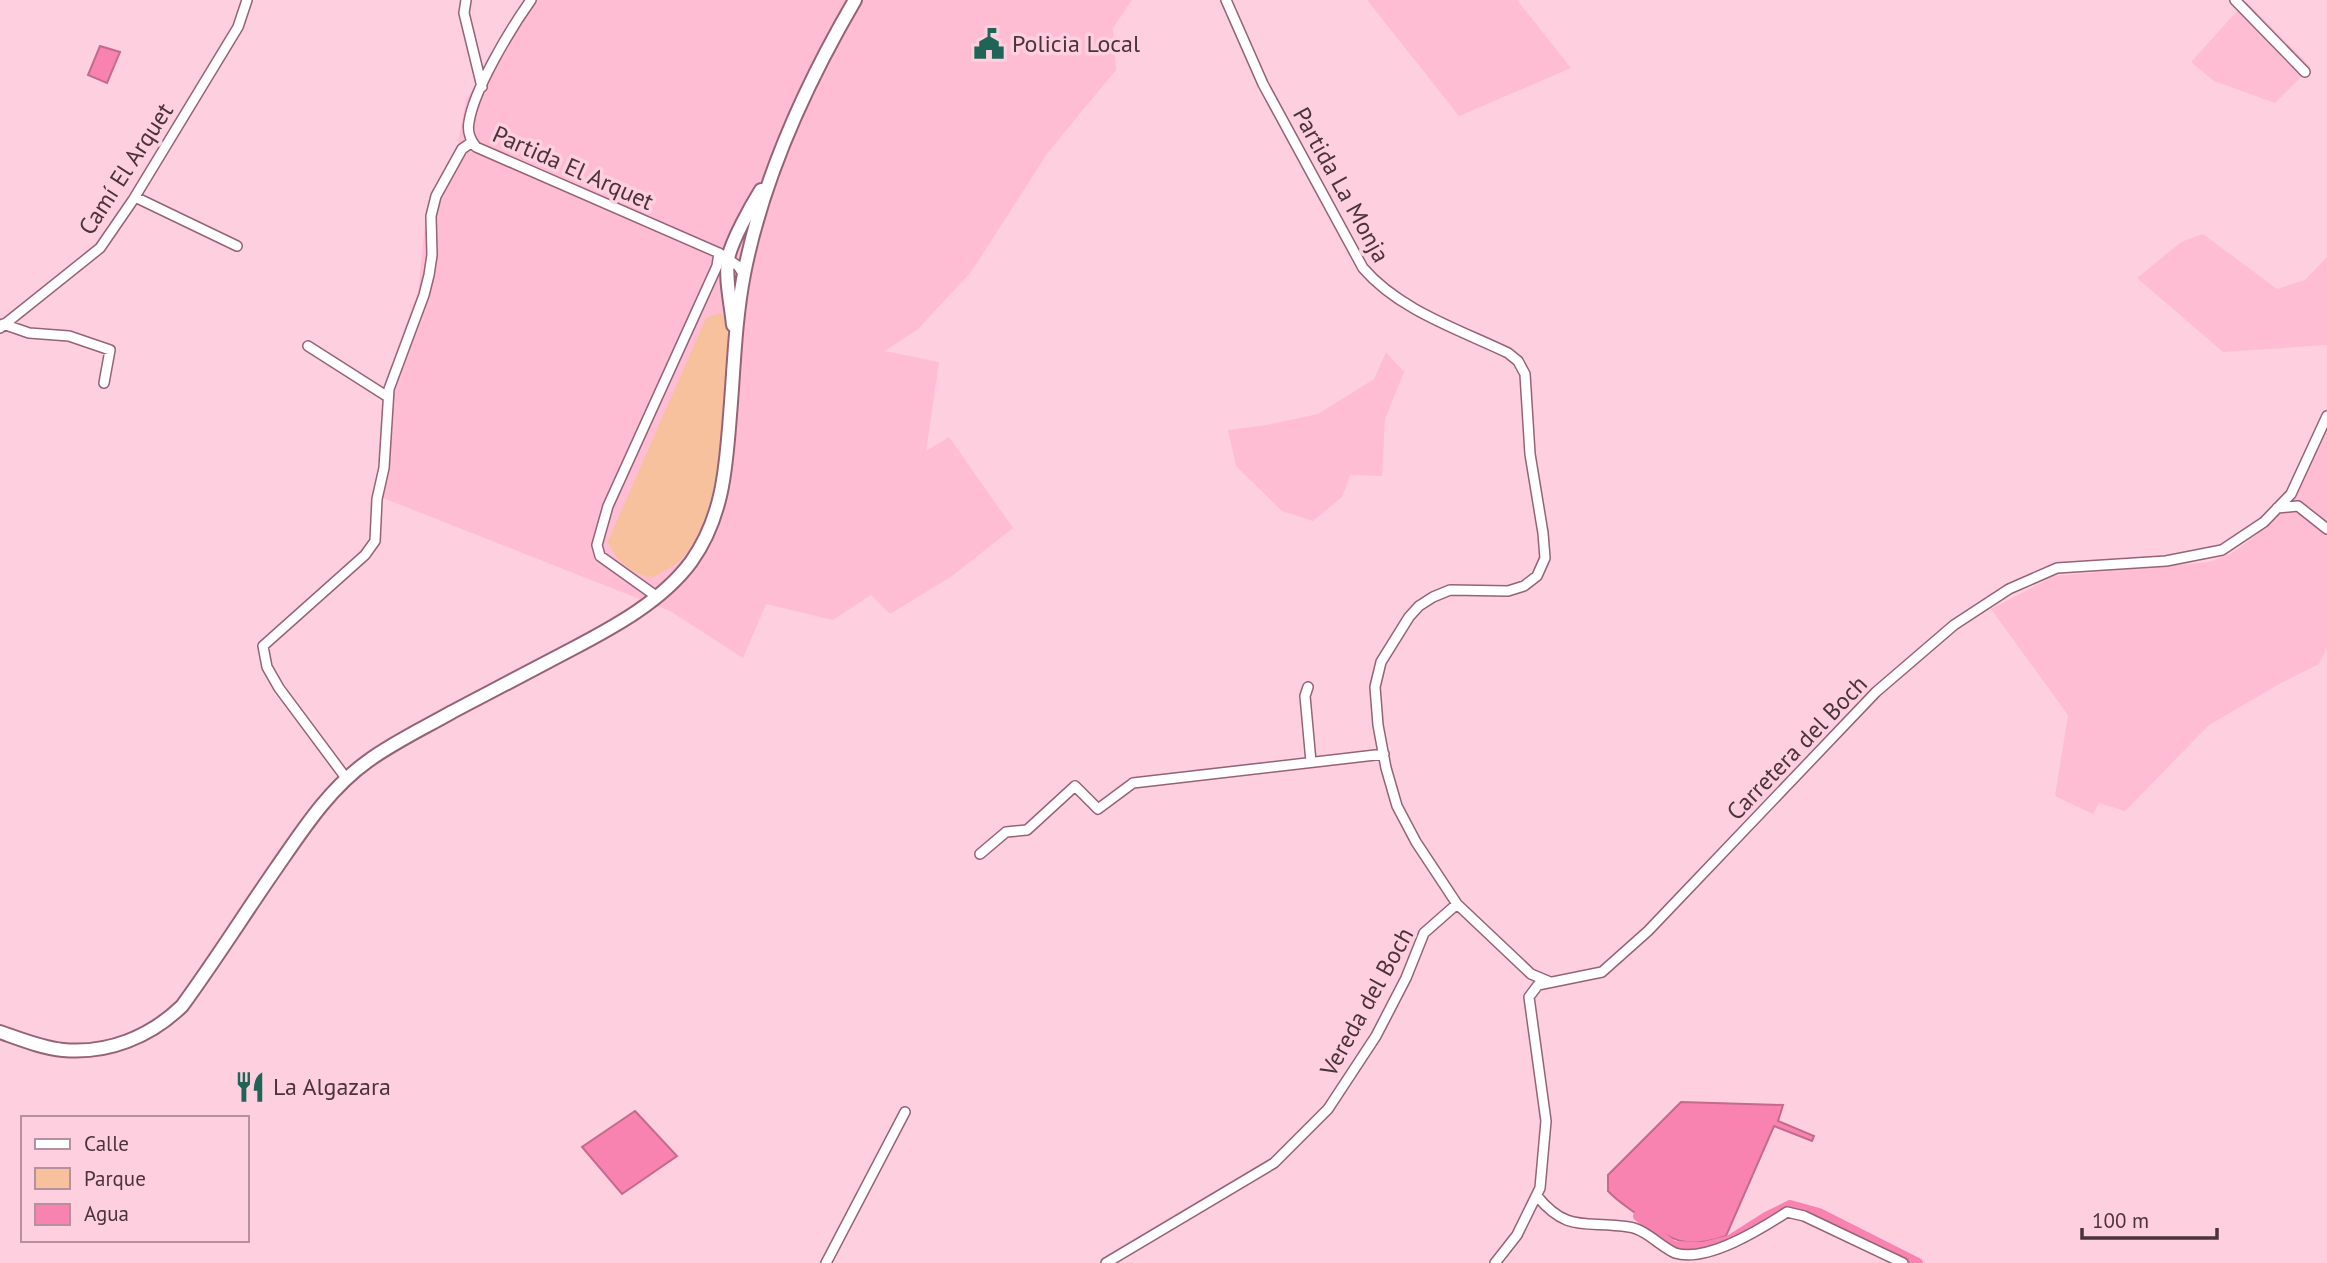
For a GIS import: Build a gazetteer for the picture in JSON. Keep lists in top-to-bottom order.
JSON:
{
  "streets": {
    "street": [
      "Partida El Arquet",
      "Camí El Arquet",
      "Partida La Monja",
      "Carretera del Boch",
      "Vereda del Boch"
    ]
  },
  "places": {
    "public building": ["Policia Local"],
    "restaurant": ["La Algazara"]
  },
  "legend": ["Calle", "Parque", "Agua"],
  "scale_bar": "100 m"
}
